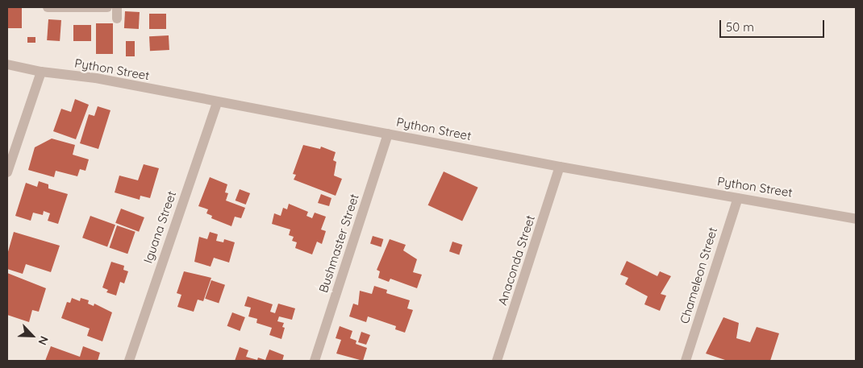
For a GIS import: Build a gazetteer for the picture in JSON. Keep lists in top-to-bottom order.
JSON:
{
  "streets": {
    "street": [
      "Python Street",
      "Iguana Street",
      "Bushmaster Street",
      "Anaconda Street",
      "Chameleon Street"
    ]
  },
  "crossings": [
    ["Python Street", "Iguana Street"],
    ["Python Street", "Bushmaster Street"],
    ["Python Street", "Anaconda Street"],
    ["Python Street", "Chameleon Street"]
  ],
  "scale_bar": "50 m",
  "north": "bottom right"
}
